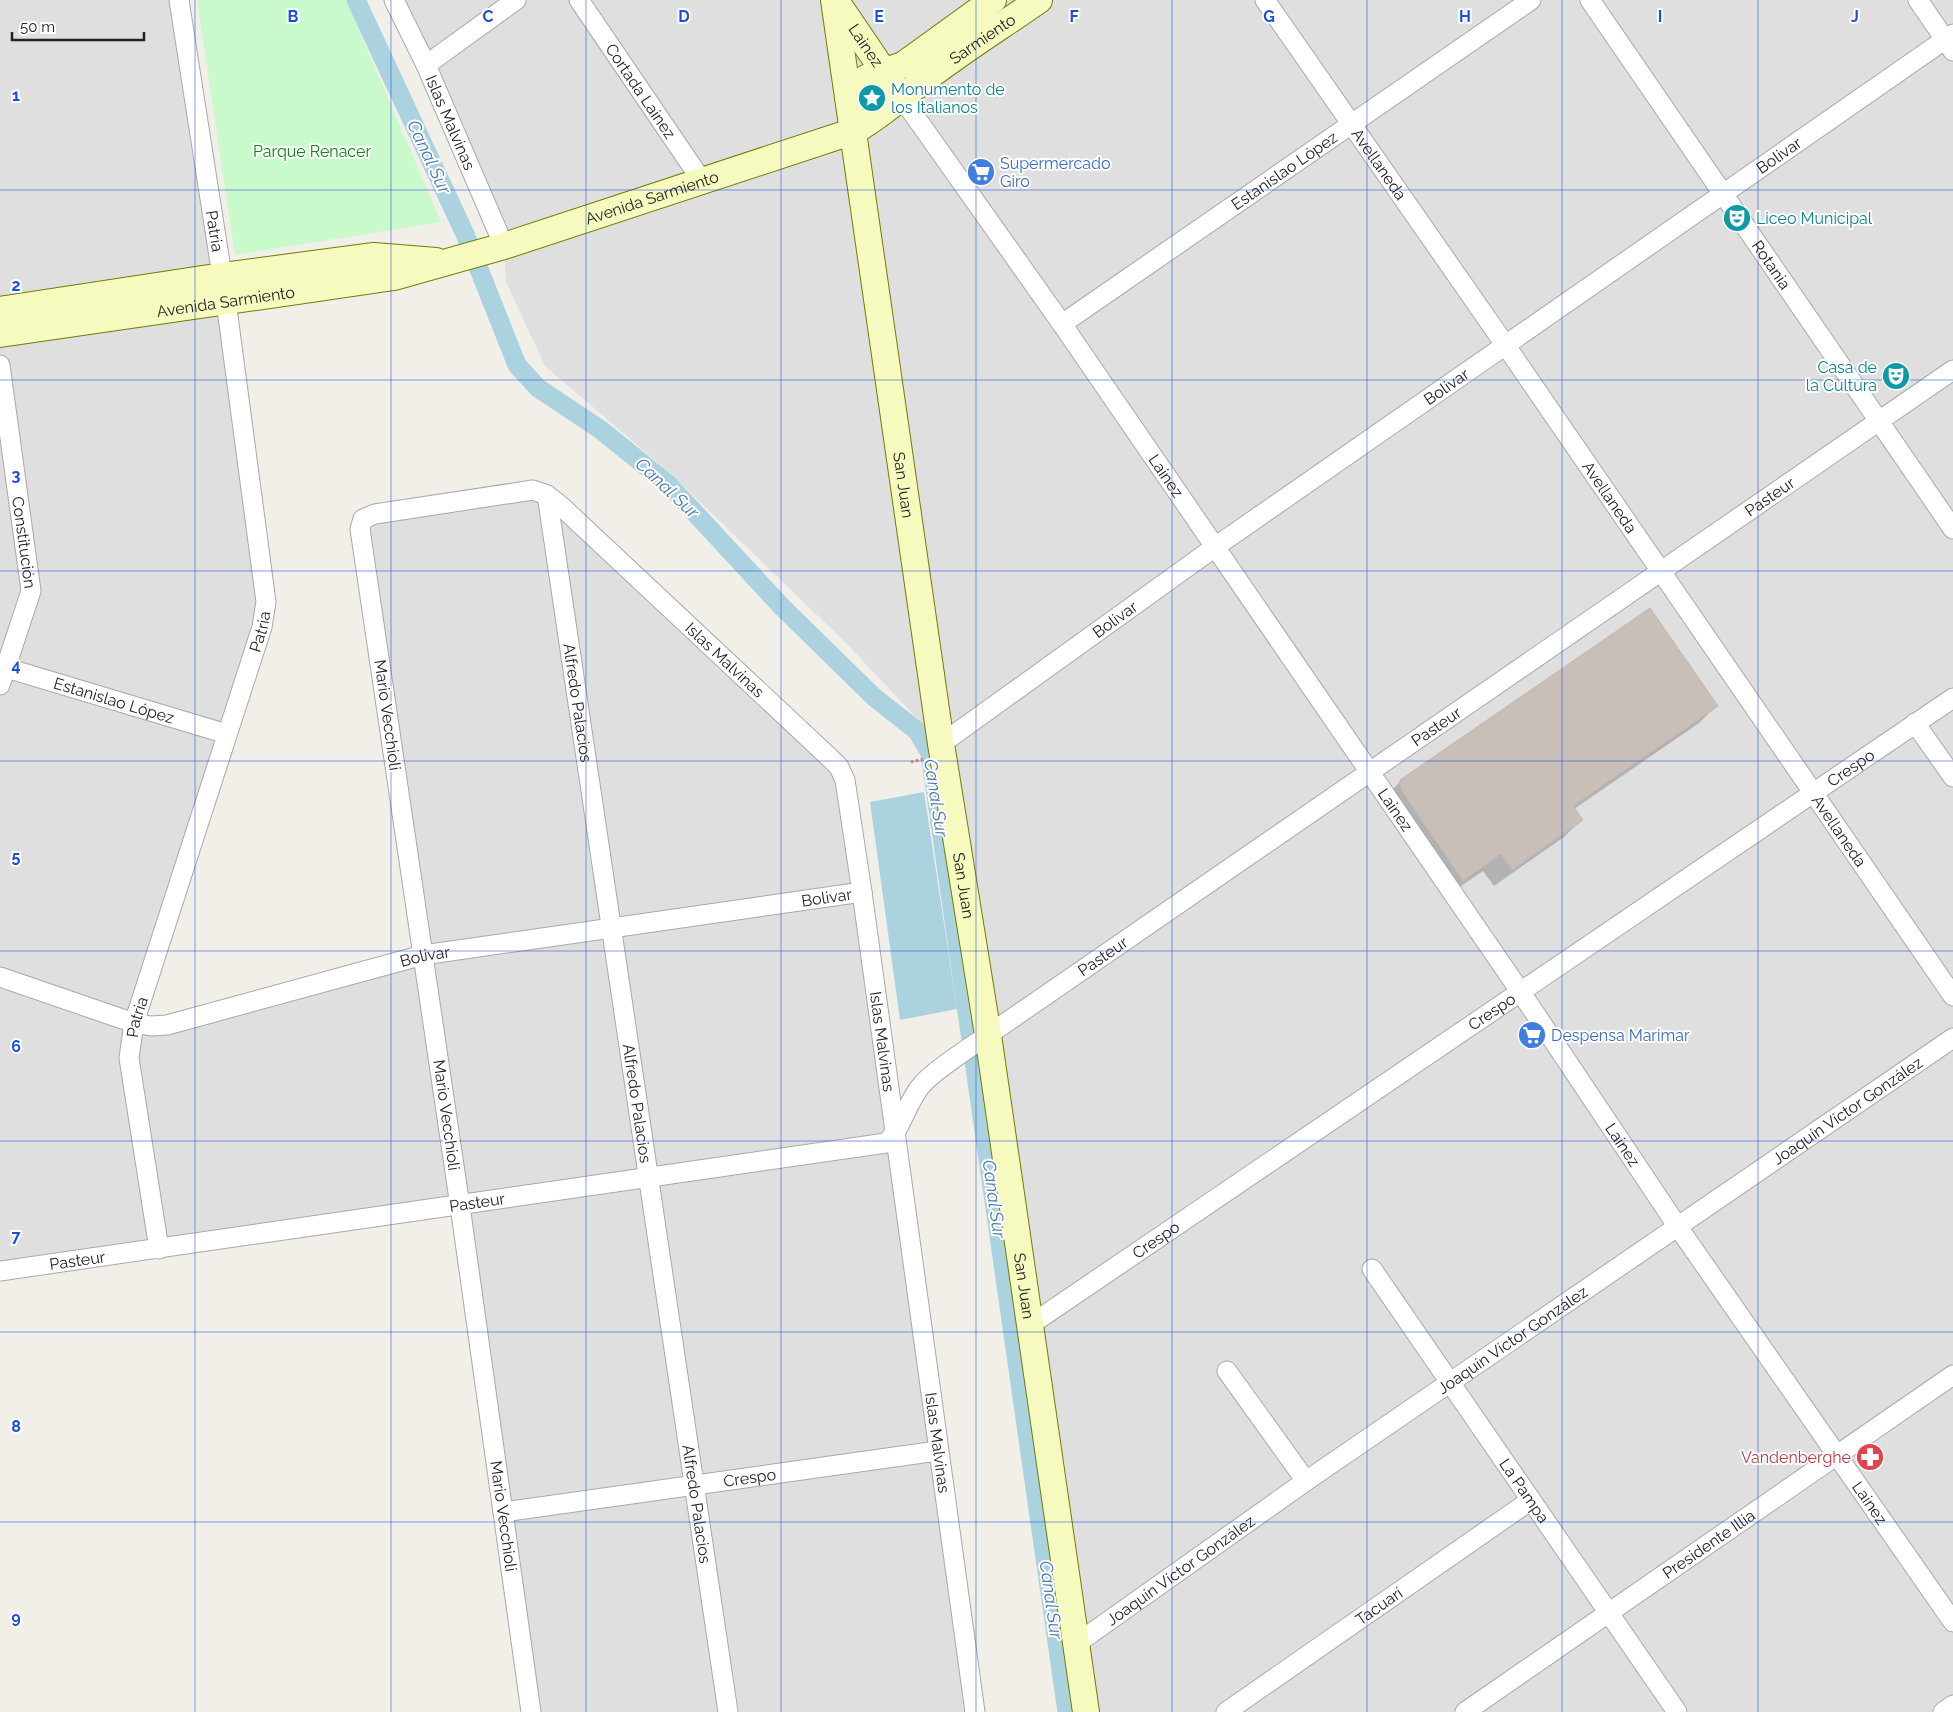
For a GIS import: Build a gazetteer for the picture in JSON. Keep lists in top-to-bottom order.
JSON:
{
  "streets": {
    "street": [
      "Sarmiento",
      "Lainez",
      "Cortada Lainez",
      "Islas Malvinas",
      "Bolivar",
      "Avellaneda",
      "Estanislao López",
      "Avenida Sarmiento",
      "Patria",
      "Rotania",
      "San Juan",
      "Pasteur",
      "Constitución",
      "Alfredo Palacios",
      "Mario Vecchioli",
      "Crespo",
      "Joaquín Víctor González",
      "La Pampa",
      "Presidente Illia",
      "Tacuarí"
    ]
  },
  "crossings": [
    ["Sarmiento", "Lainez"],
    ["Sarmiento", "Avenida Sarmiento"],
    ["Sarmiento", "San Juan"],
    ["Lainez", "Bolivar"],
    ["Lainez", "Estanislao López"],
    ["Lainez", "San Juan"],
    ["Lainez", "Pasteur"],
    ["Lainez", "Crespo"],
    ["Lainez", "Joaquín Víctor González"],
    ["Lainez", "Presidente Illia"],
    ["Cortada Lainez", "Avenida Sarmiento"],
    ["Islas Malvinas", "Bolivar"],
    ["Islas Malvinas", "Avenida Sarmiento"],
    ["Islas Malvinas", "Pasteur"],
    ["Islas Malvinas", "Alfredo Palacios"],
    ["Islas Malvinas", "Mario Vecchioli"],
    ["Islas Malvinas", "Crespo"],
    ["Bolivar", "Avellaneda"],
    ["Bolivar", "Patria"],
    ["Bolivar", "Rotania"],
    ["Bolivar", "San Juan"],
    ["Bolivar", "Alfredo Palacios"],
    ["Bolivar", "Mario Vecchioli"],
    ["Avellaneda", "Estanislao López"],
    ["Avellaneda", "Pasteur"],
    ["Avellaneda", "Crespo"],
    ["Estanislao López", "Patria"],
    ["Estanislao López", "Constitución"],
    ["Avenida Sarmiento", "Patria"],
    ["Avenida Sarmiento", "San Juan"],
    ["Patria", "Pasteur"],
    ["Rotania", "Pasteur"],
    ["San Juan", "Pasteur"],
    ["San Juan", "Crespo"],
    ["San Juan", "Joaquín Víctor González"],
    ["Pasteur", "Alfredo Palacios"],
    ["Pasteur", "Mario Vecchioli"],
    ["Alfredo Palacios", "Mario Vecchioli"],
    ["Alfredo Palacios", "Crespo"],
    ["Mario Vecchioli", "Crespo"],
    ["Joaquín Víctor González", "La Pampa"],
    ["La Pampa", "Presidente Illia"],
    ["La Pampa", "Tacuarí"]
  ],
  "water": ["Canal Sur"],
  "parks": ["Parque Renacer"],
  "places": {
    "place": ["Monumento de los Italianos"],
    "supermarket": ["Supermercado Giro", "Despensa Marimar"],
    "theatre": ["Liceo Municipal", "Casa de la Cultura"],
    "pharmacy": ["Vandenberghe"]
  },
  "scale_bar": "50 m",
  "grid": {
    "columns": [
      "B",
      "C",
      "D",
      "E",
      "F",
      "G",
      "H",
      "I",
      "J"
    ],
    "rows": [
      "1",
      "2",
      "3",
      "4",
      "5",
      "6",
      "7",
      "8",
      "9"
    ]
  }
}
